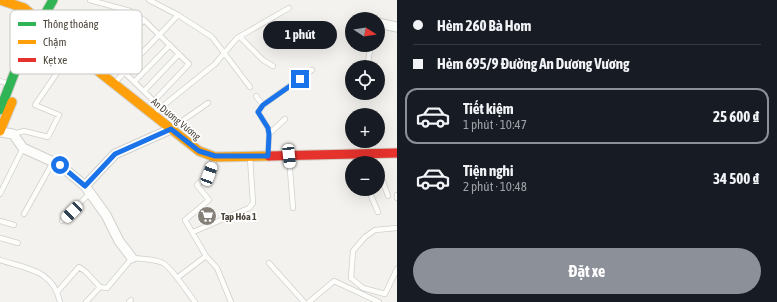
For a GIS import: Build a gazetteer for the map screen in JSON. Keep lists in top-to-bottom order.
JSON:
{
  "streets": {
    "main road": ["An Dương Vương"]
  },
  "places": {
    "supermarket": ["Tạp Hóa 1"]
  },
  "legend": ["Thông thoáng", "Chậm", "Kẹt xe"],
  "north": "right",
  "page": {
    "banner": ["Hẻm 260 Bà Hom", "Hẻm 695/9 Đường An Dương Vương"],
    "map_buttons": ["+", "−"],
    "bubble": "1 phút",
    "list": [
      {
        "name": "Tiết kiệm",
        "note": "1 phút · 10:47",
        "value": "25 600 ₫"
      },
      {
        "name": "Tiện nghi",
        "note": "2 phút · 10:48",
        "value": "34 500 ₫"
      }
    ],
    "buttons": "Đặt xe"
  }
}
